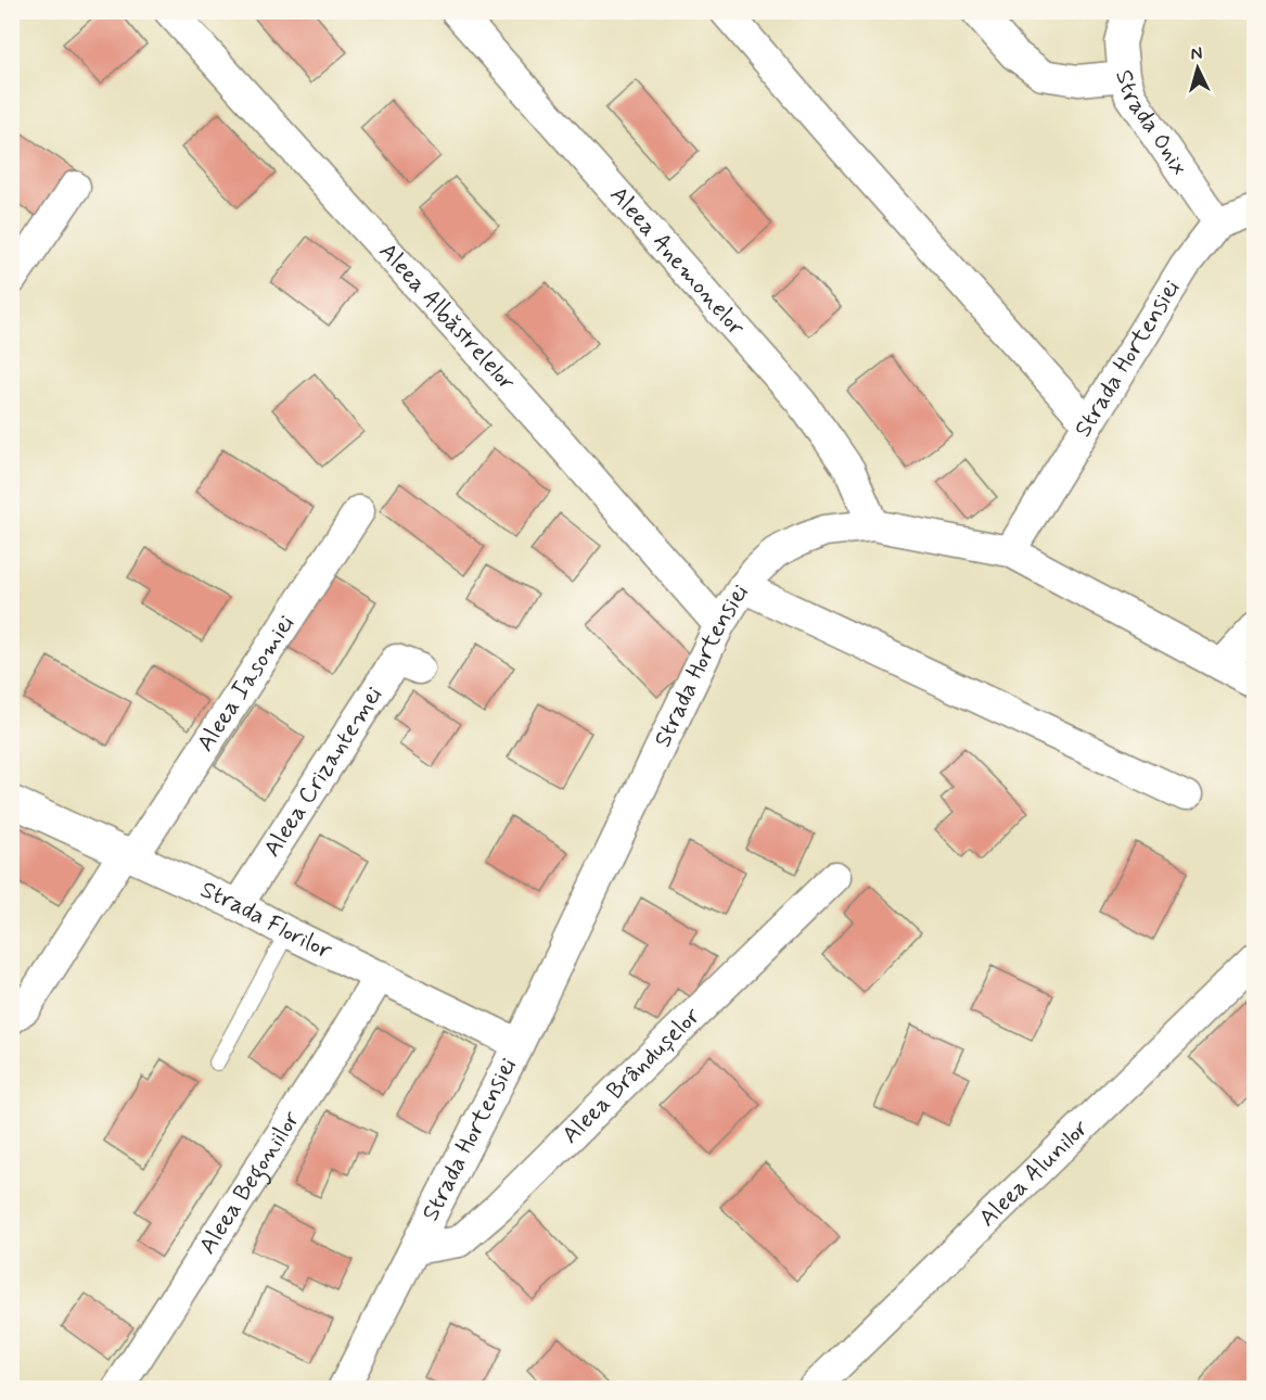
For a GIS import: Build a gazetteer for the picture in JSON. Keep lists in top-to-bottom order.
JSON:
{
  "streets": {
    "street": [
      "Strada Onix",
      "Aleea Anemonelor",
      "Aleea Albăstrelelor",
      "Strada Hortensiei",
      "Aleea Iasomiei",
      "Aleea Crizantemei",
      "Strada Florilor",
      "Aleea Brândușelor",
      "Aleea Alunilor",
      "Aleea Begoniilor"
    ]
  },
  "crossings": [
    ["Strada Onix", "Strada Hortensiei"],
    ["Aleea Anemonelor", "Strada Hortensiei"],
    ["Aleea Albăstrelelor", "Strada Hortensiei"],
    ["Strada Hortensiei", "Strada Florilor"],
    ["Strada Hortensiei", "Aleea Brândușelor"],
    ["Aleea Iasomiei", "Strada Florilor"],
    ["Aleea Crizantemei", "Strada Florilor"],
    ["Strada Florilor", "Aleea Begoniilor"]
  ],
  "north": "top"
}
